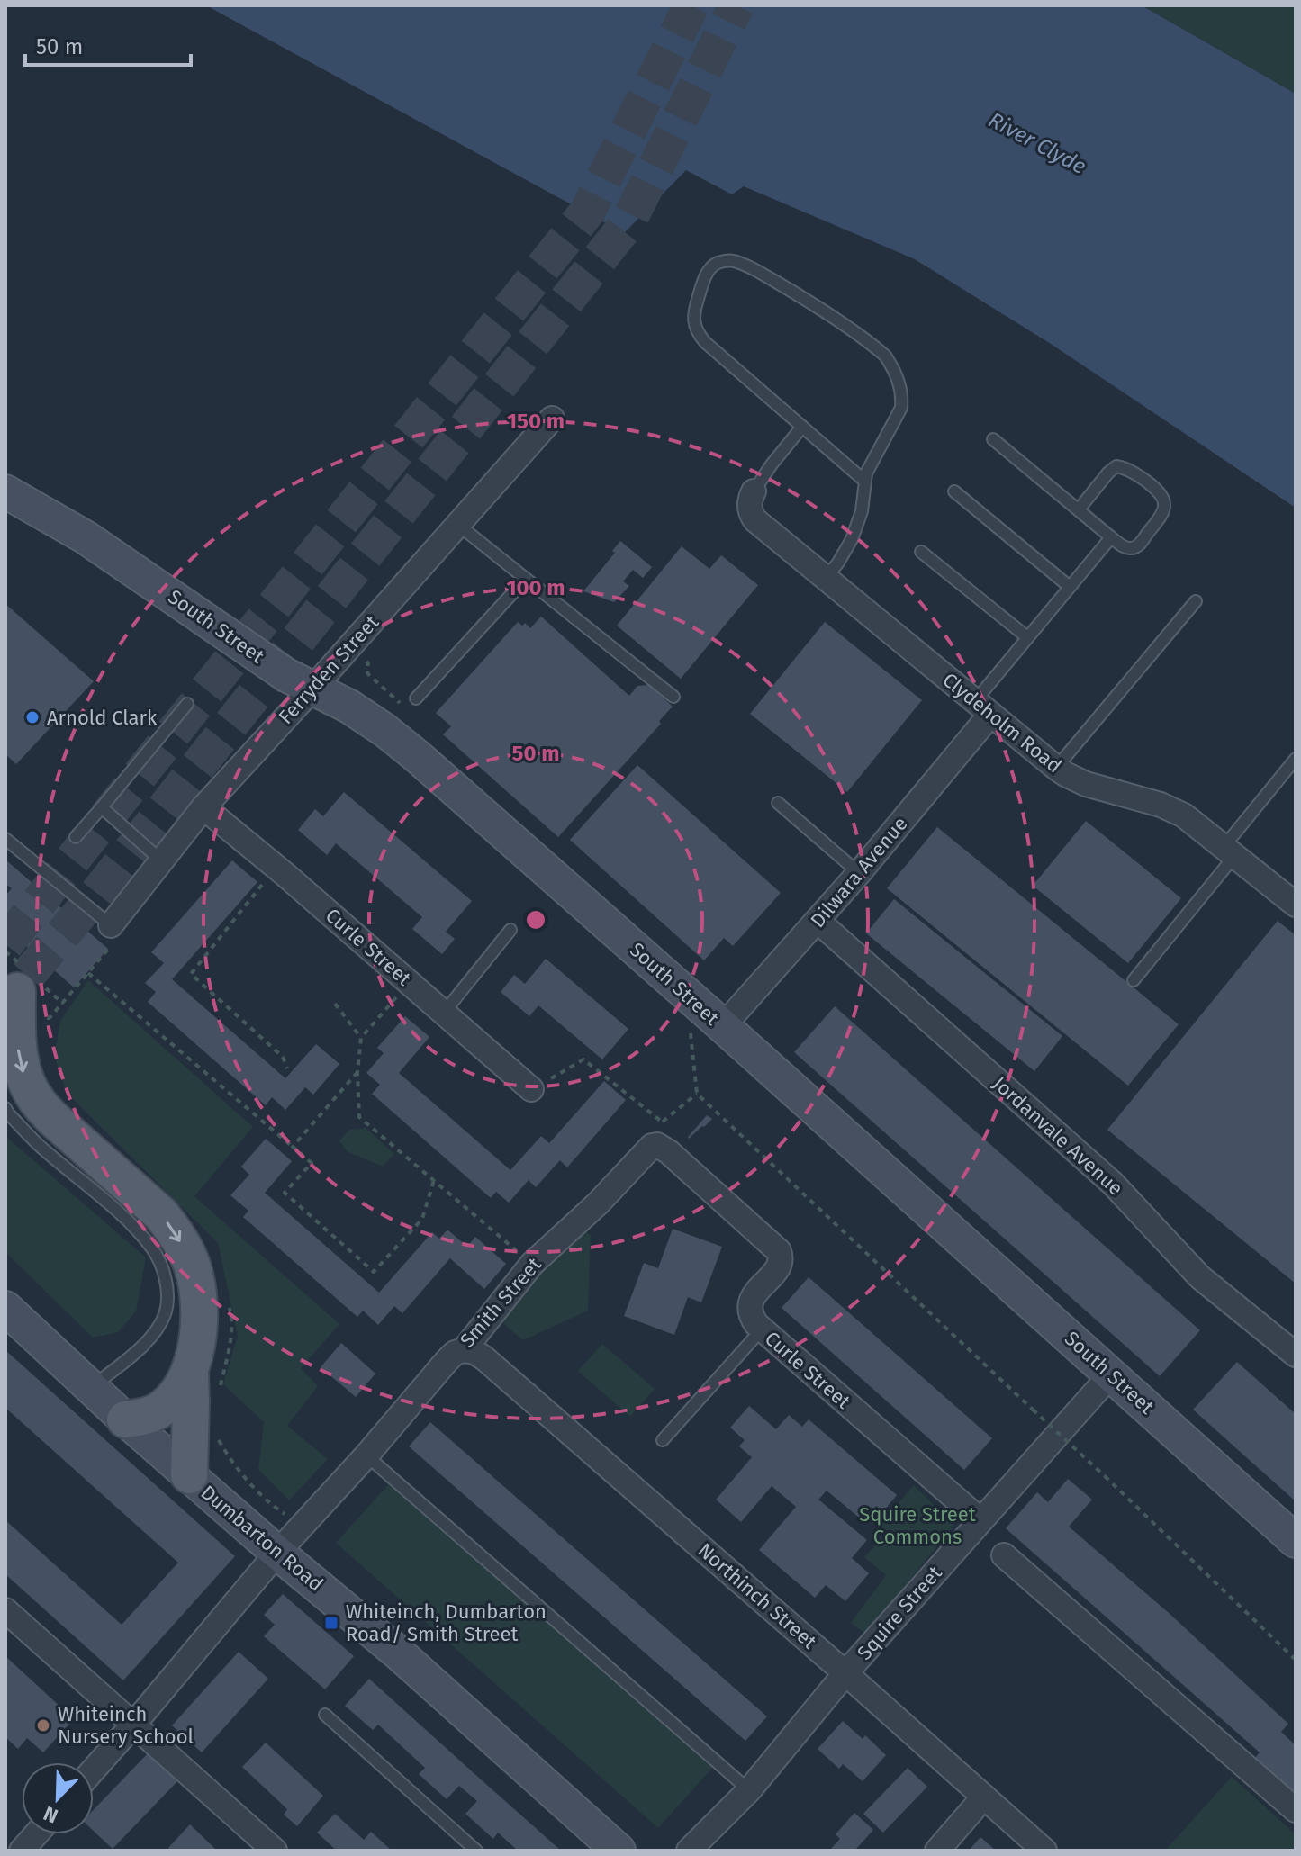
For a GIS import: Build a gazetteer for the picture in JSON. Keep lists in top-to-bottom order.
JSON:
{
  "streets": {
    "street": [
      "South Street",
      "Ferryden Street",
      "Clydeholm Road",
      "Dilwara Avenue",
      "Curle Street",
      "Jordanvale Avenue",
      "Smith Street",
      "Dumbarton Road",
      "Northinch Street",
      "Squire Street"
    ]
  },
  "crossings": [
    ["South Street", "Ferryden Street"],
    ["South Street", "Dilwara Avenue"],
    ["South Street", "Squire Street"],
    ["Ferryden Street", "Curle Street"],
    ["Clydeholm Road", "Dilwara Avenue"],
    ["Dilwara Avenue", "Jordanvale Avenue"],
    ["Curle Street", "Smith Street"],
    ["Curle Street", "Squire Street"],
    ["Smith Street", "Dumbarton Road"],
    ["Smith Street", "Northinch Street"],
    ["Northinch Street", "Squire Street"]
  ],
  "water": ["River Clyde"],
  "parks": ["Squire Street Commons"],
  "places": {
    "other": ["Arnold Clark", "Whiteinch Nursery School"],
    "transit": ["Whiteinch, Dumbarton Road/ Smith Street"]
  },
  "scale_bar": "50 m",
  "north": "bottom left",
  "rings": ["150 m", "100 m", "50 m"]
}
